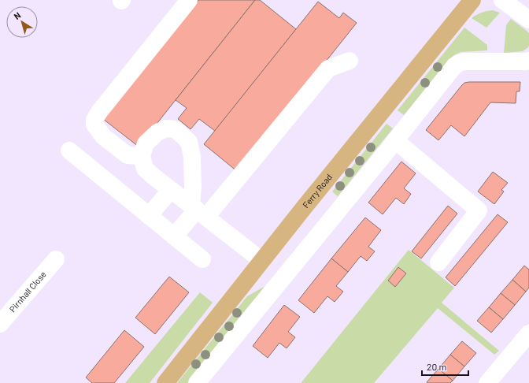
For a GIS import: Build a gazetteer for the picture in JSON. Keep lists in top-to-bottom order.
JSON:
{
  "streets": {
    "main road": ["Ferry Road"],
    "street": ["Pirnhall Close"]
  },
  "scale_bar": "20 m",
  "north": "top left"
}
